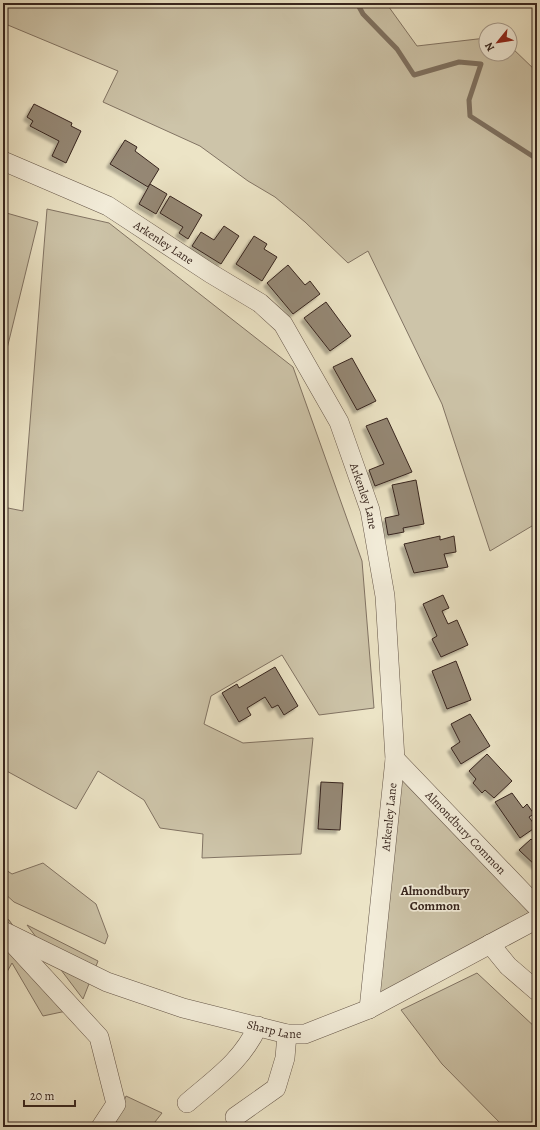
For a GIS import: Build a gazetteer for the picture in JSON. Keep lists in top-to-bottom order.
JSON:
{
  "streets": {
    "street": ["Arkenley Lane", "Almondbury Common", "Sharp Lane"]
  },
  "crossings": [
    ["Arkenley Lane", "Almondbury Common"],
    ["Arkenley Lane", "Sharp Lane"]
  ],
  "districts": ["Almondbury Common"],
  "scale_bar": "20 m",
  "north": "bottom left"
}
